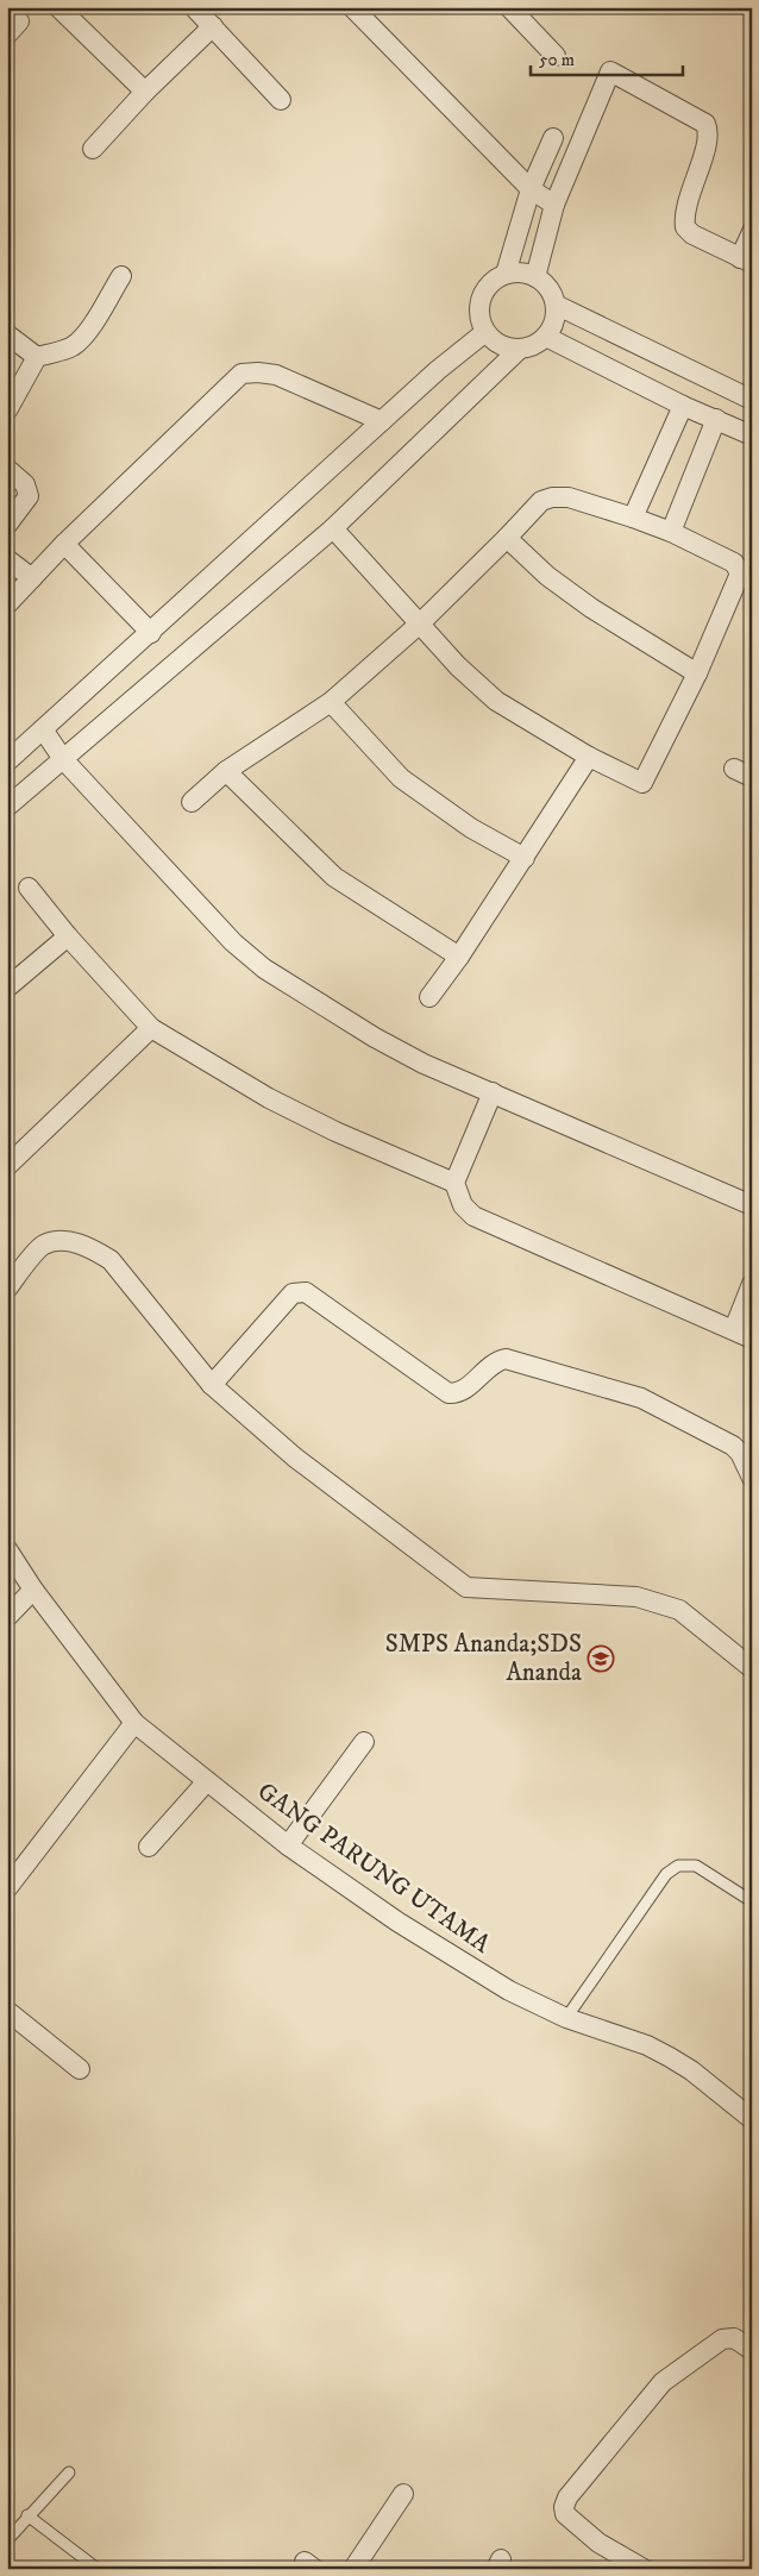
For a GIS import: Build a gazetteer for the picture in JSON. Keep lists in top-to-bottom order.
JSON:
{
  "streets": {
    "street": ["GANG PARUNG UTAMA"]
  },
  "places": {
    "school or university": ["SMPS Ananda;SDS Ananda"]
  },
  "scale_bar": "50 m"
}
